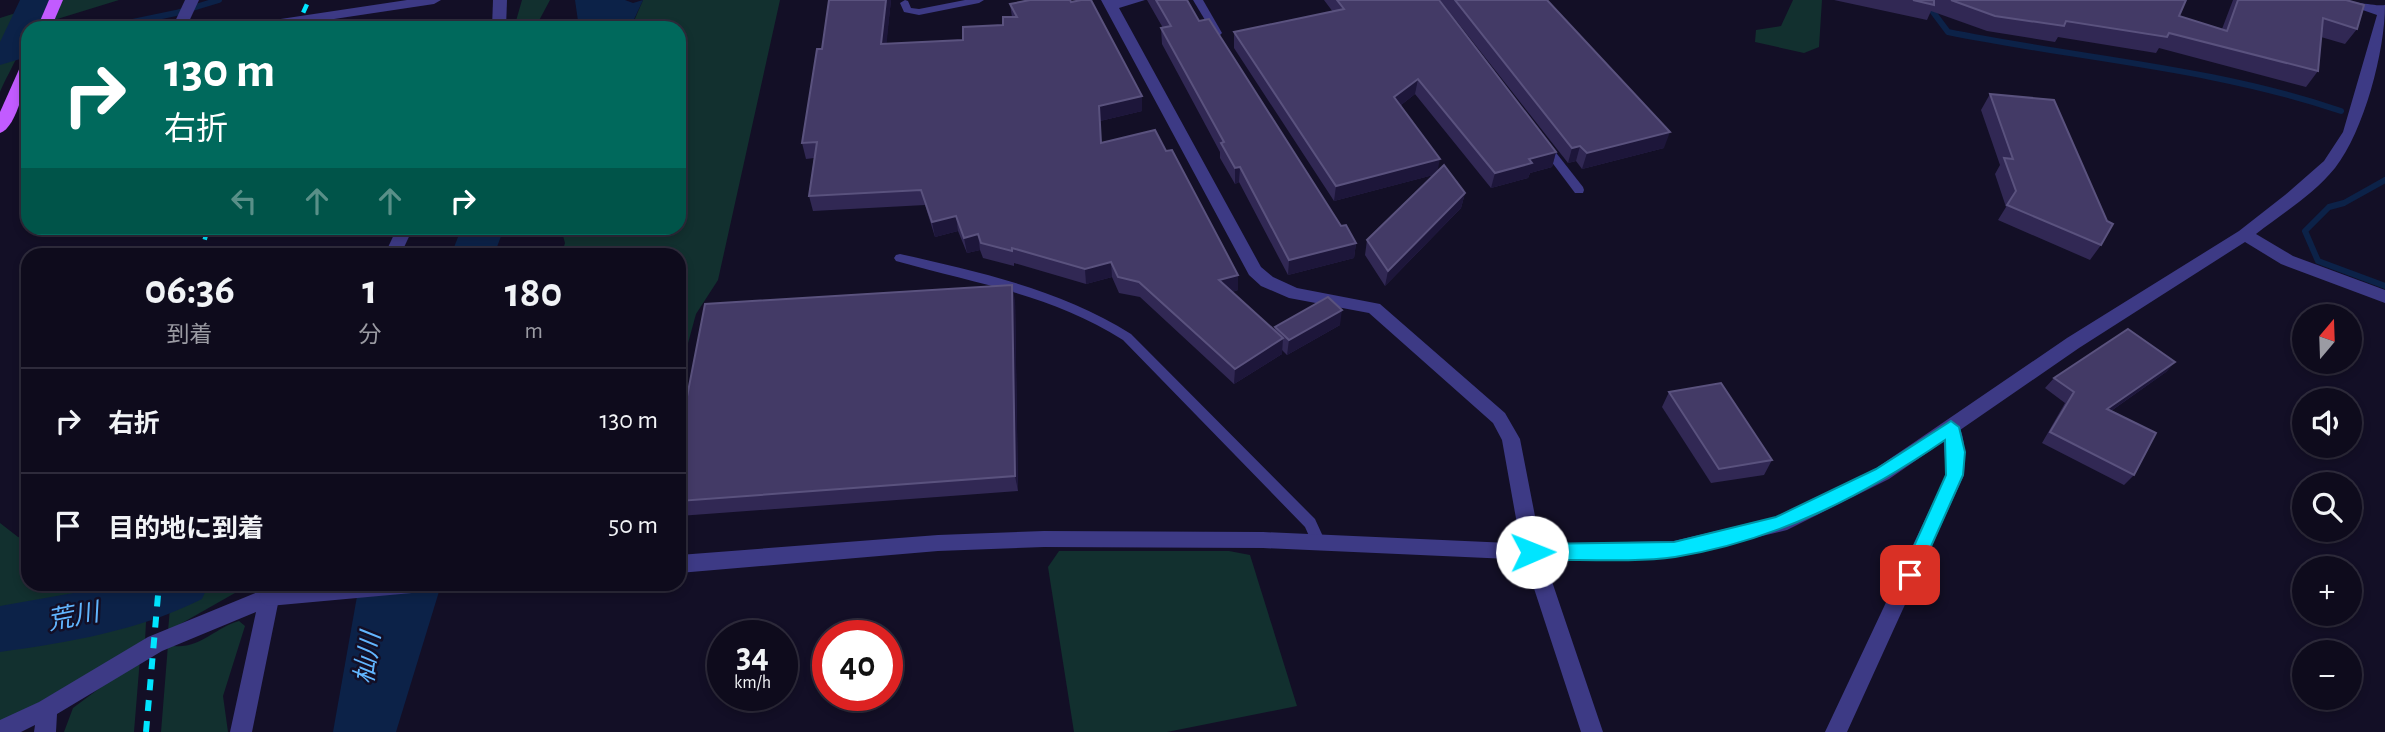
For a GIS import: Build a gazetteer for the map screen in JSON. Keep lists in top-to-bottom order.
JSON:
{
  "water": ["荒川", "杣川"],
  "north": "top",
  "page": {
    "turn": ["130 m", "右折"],
    "eta": [
      "06:36",
      "到着",
      "1",
      "分",
      "180",
      "m"
    ],
    "map_buttons": ["+", "−"],
    "list": [
      {
        "name": "右折",
        "value": "130 m"
      },
      {
        "name": "目的地に到着",
        "value": "50 m"
      }
    ],
    "speed": "34 km/h",
    "limit": "40"
  }
}
